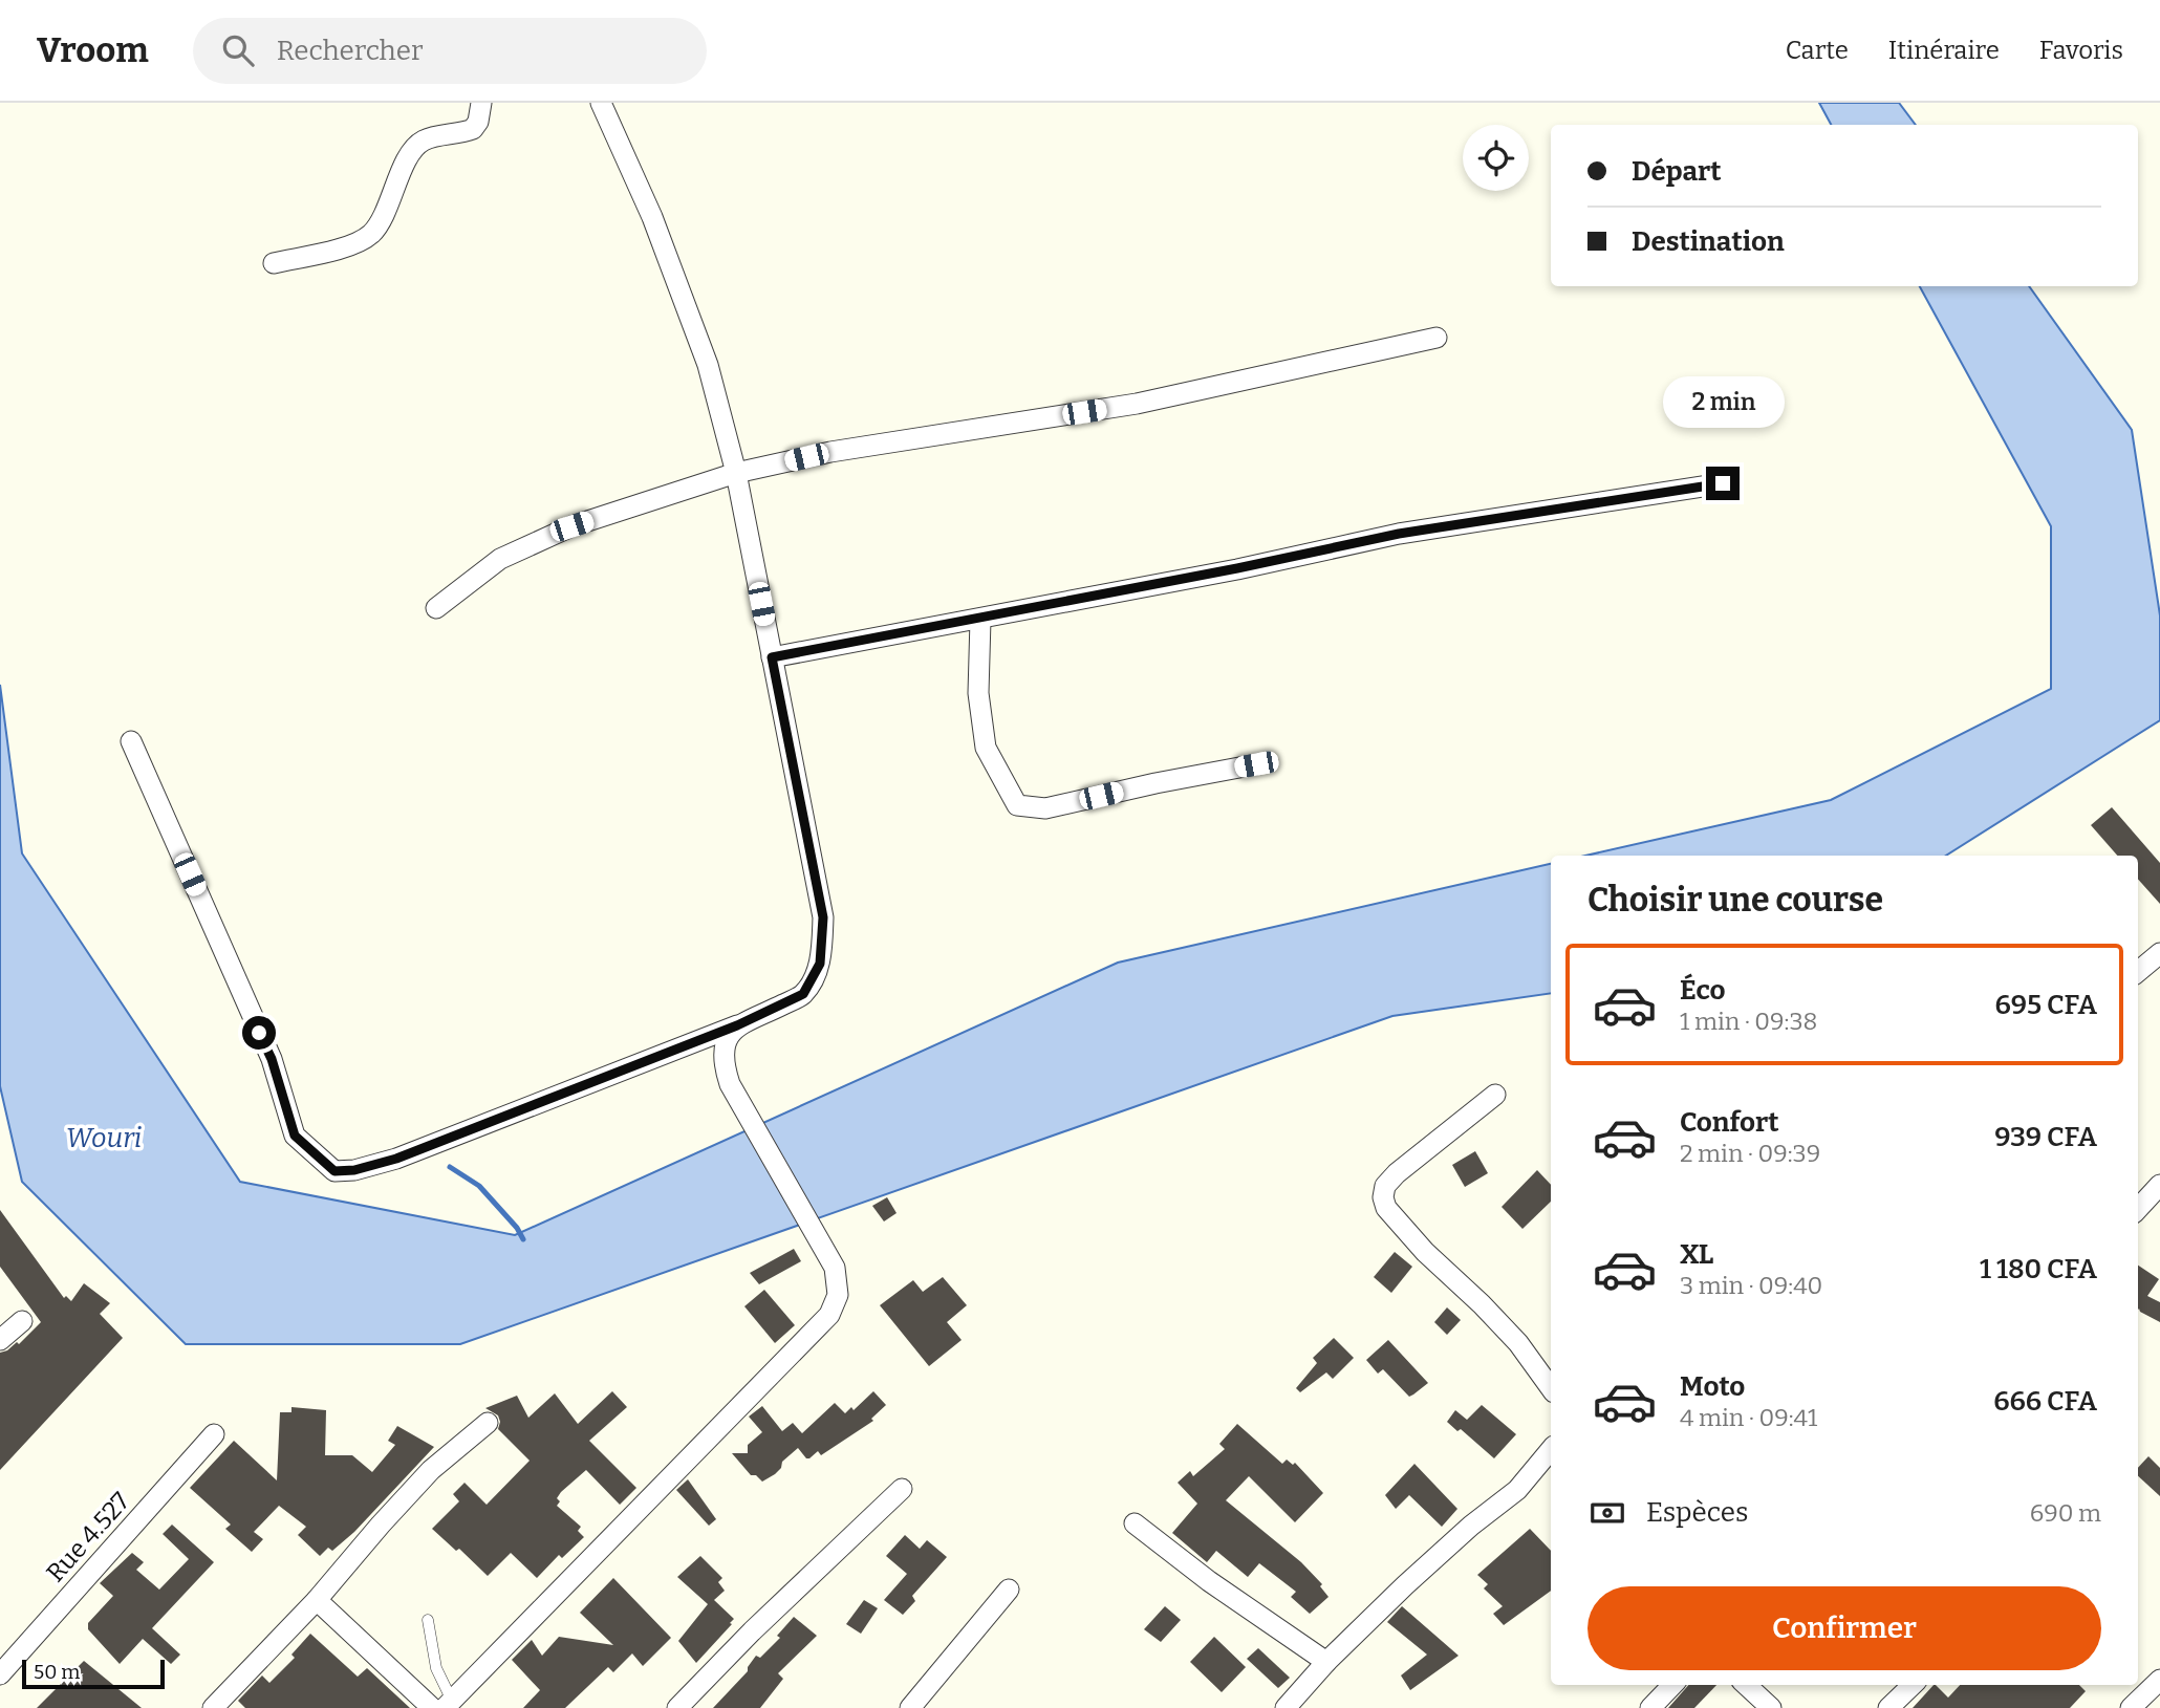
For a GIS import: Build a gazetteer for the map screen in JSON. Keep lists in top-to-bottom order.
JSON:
{
  "streets": {
    "street": ["Rue 4.527"]
  },
  "water": ["Wouri"],
  "scale_bar": "50 m",
  "page": {
    "header": "Vroom",
    "search": "Rechercher",
    "nav": ["Carte", "Itinéraire", "Favoris"],
    "banner": ["Départ", "Destination"],
    "bubble": "2 min",
    "heading": "Choisir une course",
    "list": [
      {
        "name": "Éco",
        "note": "1 min · 09:38",
        "value": "695 CFA"
      },
      {
        "name": "Confort",
        "note": "2 min · 09:39",
        "value": "939 CFA"
      },
      {
        "name": "XL",
        "note": "3 min · 09:40",
        "value": "1 180 CFA"
      },
      {
        "name": "Moto",
        "note": "4 min · 09:41",
        "value": "666 CFA"
      }
    ],
    "pay": ["Espèces", "690 m"],
    "buttons": "Confirmer",
    "scale": "50 m"
  }
}
